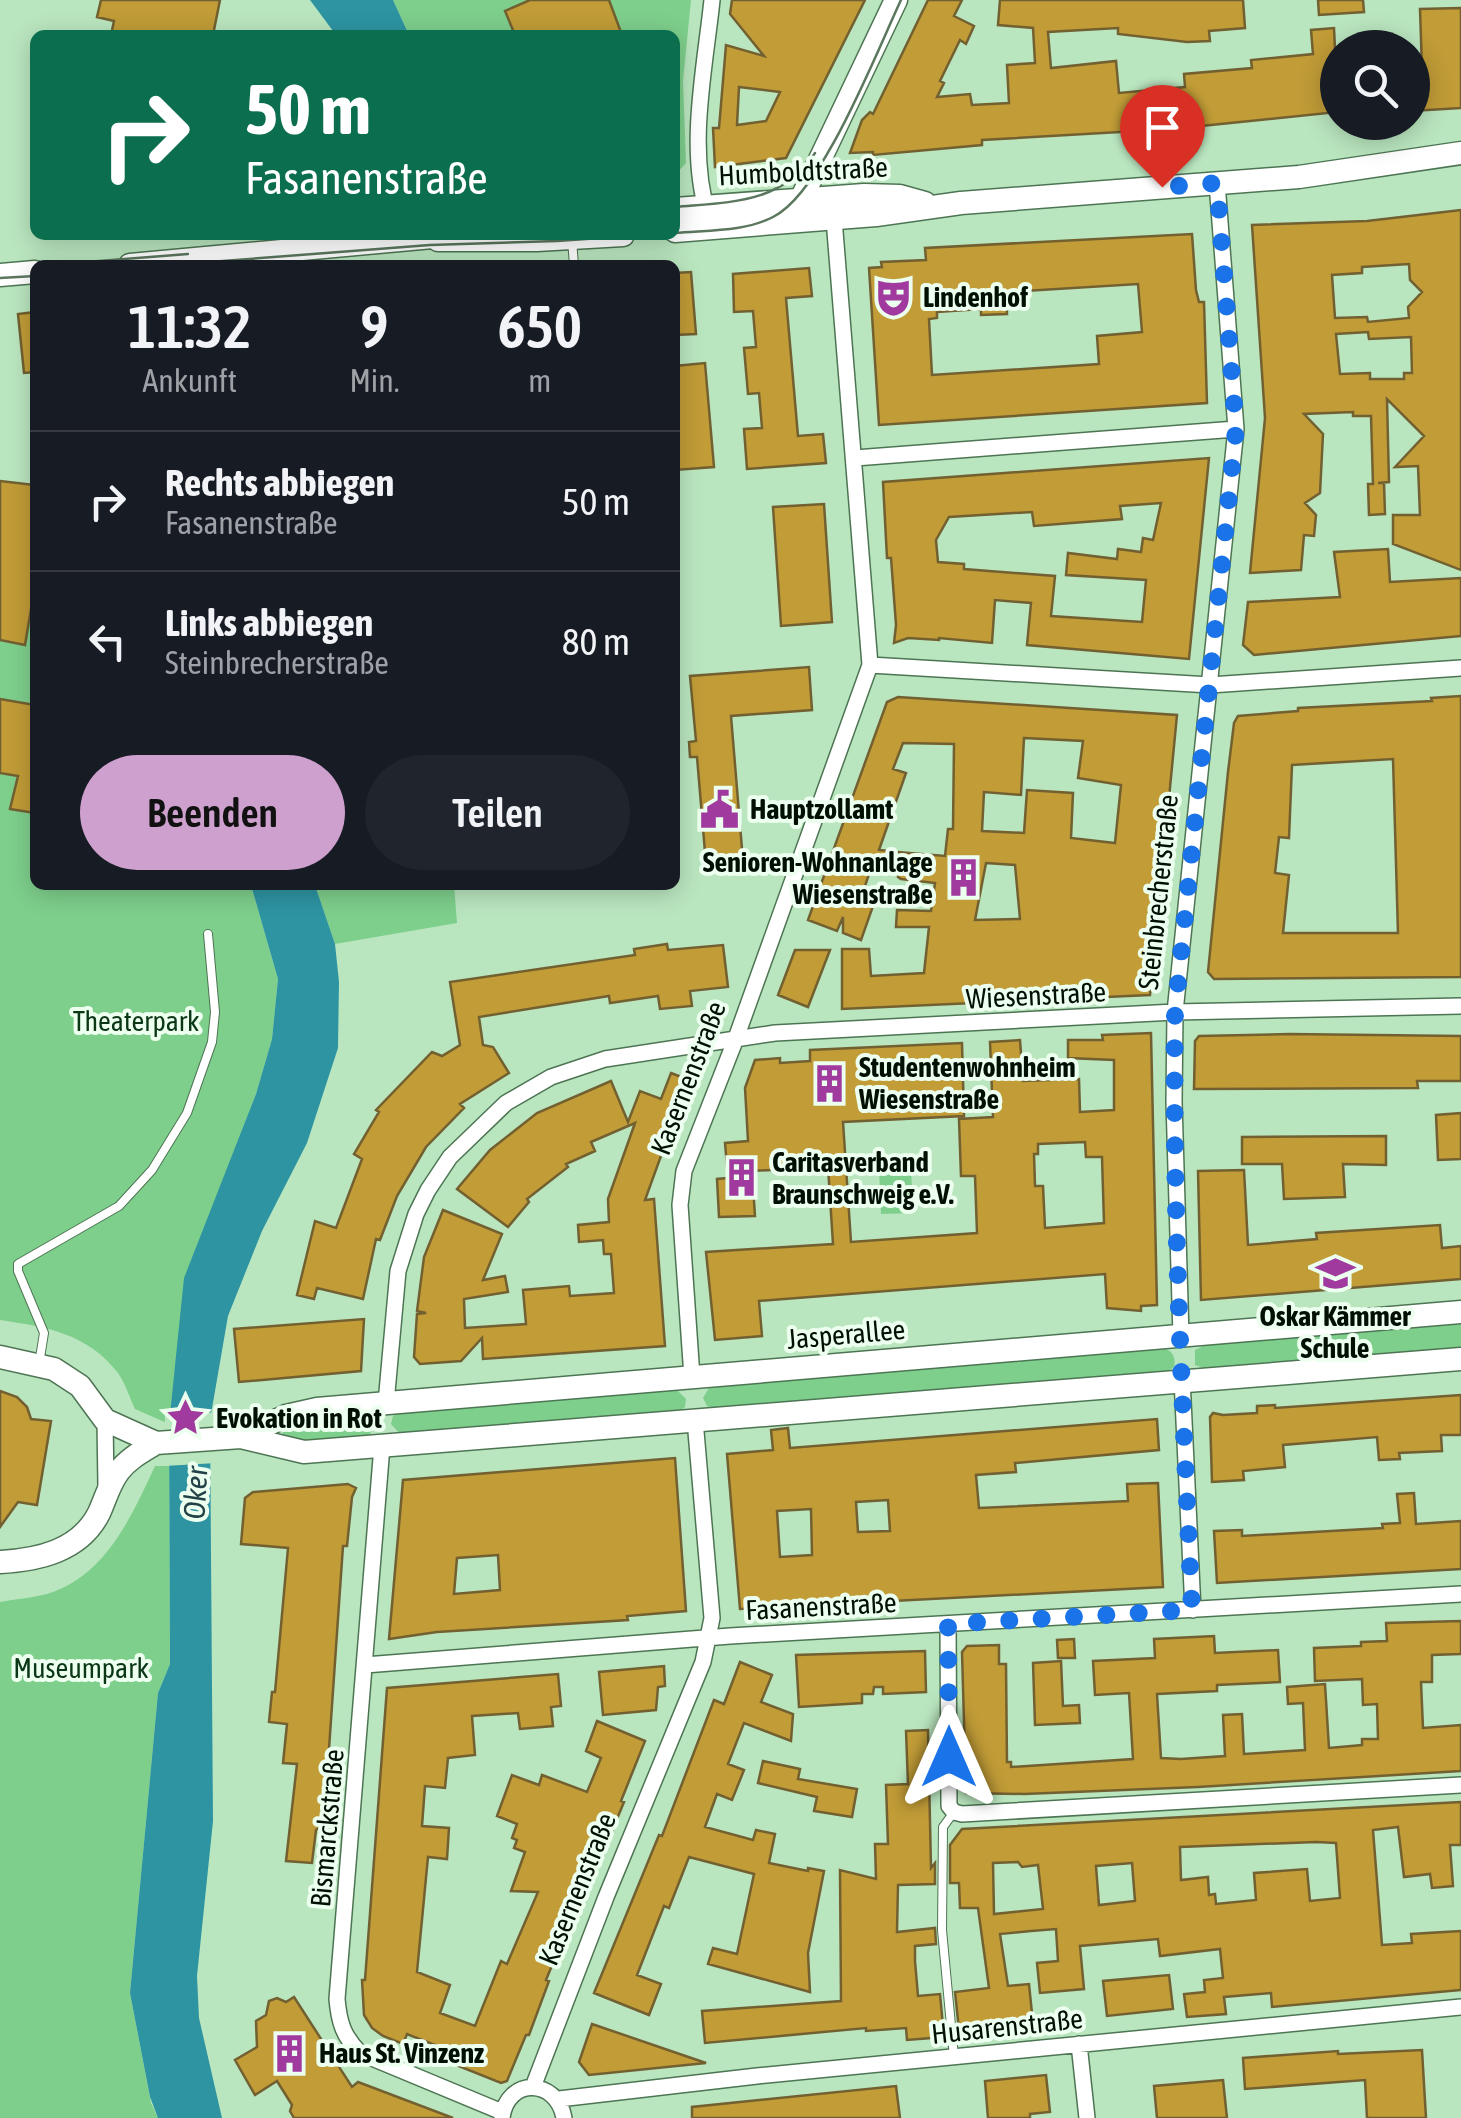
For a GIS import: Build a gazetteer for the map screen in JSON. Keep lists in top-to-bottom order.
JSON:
{
  "streets": {
    "street": [
      "Humboldtstraße",
      "Steinbrecherstraße",
      "Wiesenstraße",
      "Kasernenstraße",
      "Jasperallee",
      "Fasanenstraße",
      "Bismarckstraße",
      "Husarenstraße"
    ]
  },
  "crossings": [
    ["Humboldtstraße", "Steinbrecherstraße"],
    ["Humboldtstraße", "Kasernenstraße"],
    ["Steinbrecherstraße", "Wiesenstraße"],
    ["Steinbrecherstraße", "Jasperallee"],
    ["Steinbrecherstraße", "Fasanenstraße"],
    ["Wiesenstraße", "Kasernenstraße"],
    ["Wiesenstraße", "Jasperallee"],
    ["Kasernenstraße", "Jasperallee"],
    ["Kasernenstraße", "Fasanenstraße"],
    ["Jasperallee", "Bismarckstraße"],
    ["Fasanenstraße", "Bismarckstraße"]
  ],
  "water": ["Oker"],
  "parks": ["Theaterpark", "Museumpark"],
  "places": {
    "theatre": ["Lindenhof"],
    "public building": ["Hauptzollamt"],
    "building": [
      "Senioren-Wohnanlage Wiesenstraße",
      "Studentenwohnheim Wiesenstraße",
      "Caritasverband Braunschweig e.V.",
      "Haus St. Vinzenz"
    ],
    "school or university": ["Oskar Kämmer Schule"],
    "place": ["Evokation in Rot"]
  },
  "page": {
    "turn": ["50 m", "Fasanenstraße"],
    "eta": [
      "11:32",
      "Ankunft",
      "9",
      "Min.",
      "650",
      "m"
    ],
    "list": [
      {
        "name": "Rechts abbiegen",
        "note": "Fasanenstraße",
        "value": "50 m"
      },
      {
        "name": "Links abbiegen",
        "note": "Steinbrecherstraße",
        "value": "80 m"
      }
    ],
    "buttons": ["Beenden", "Teilen"]
  }
}
